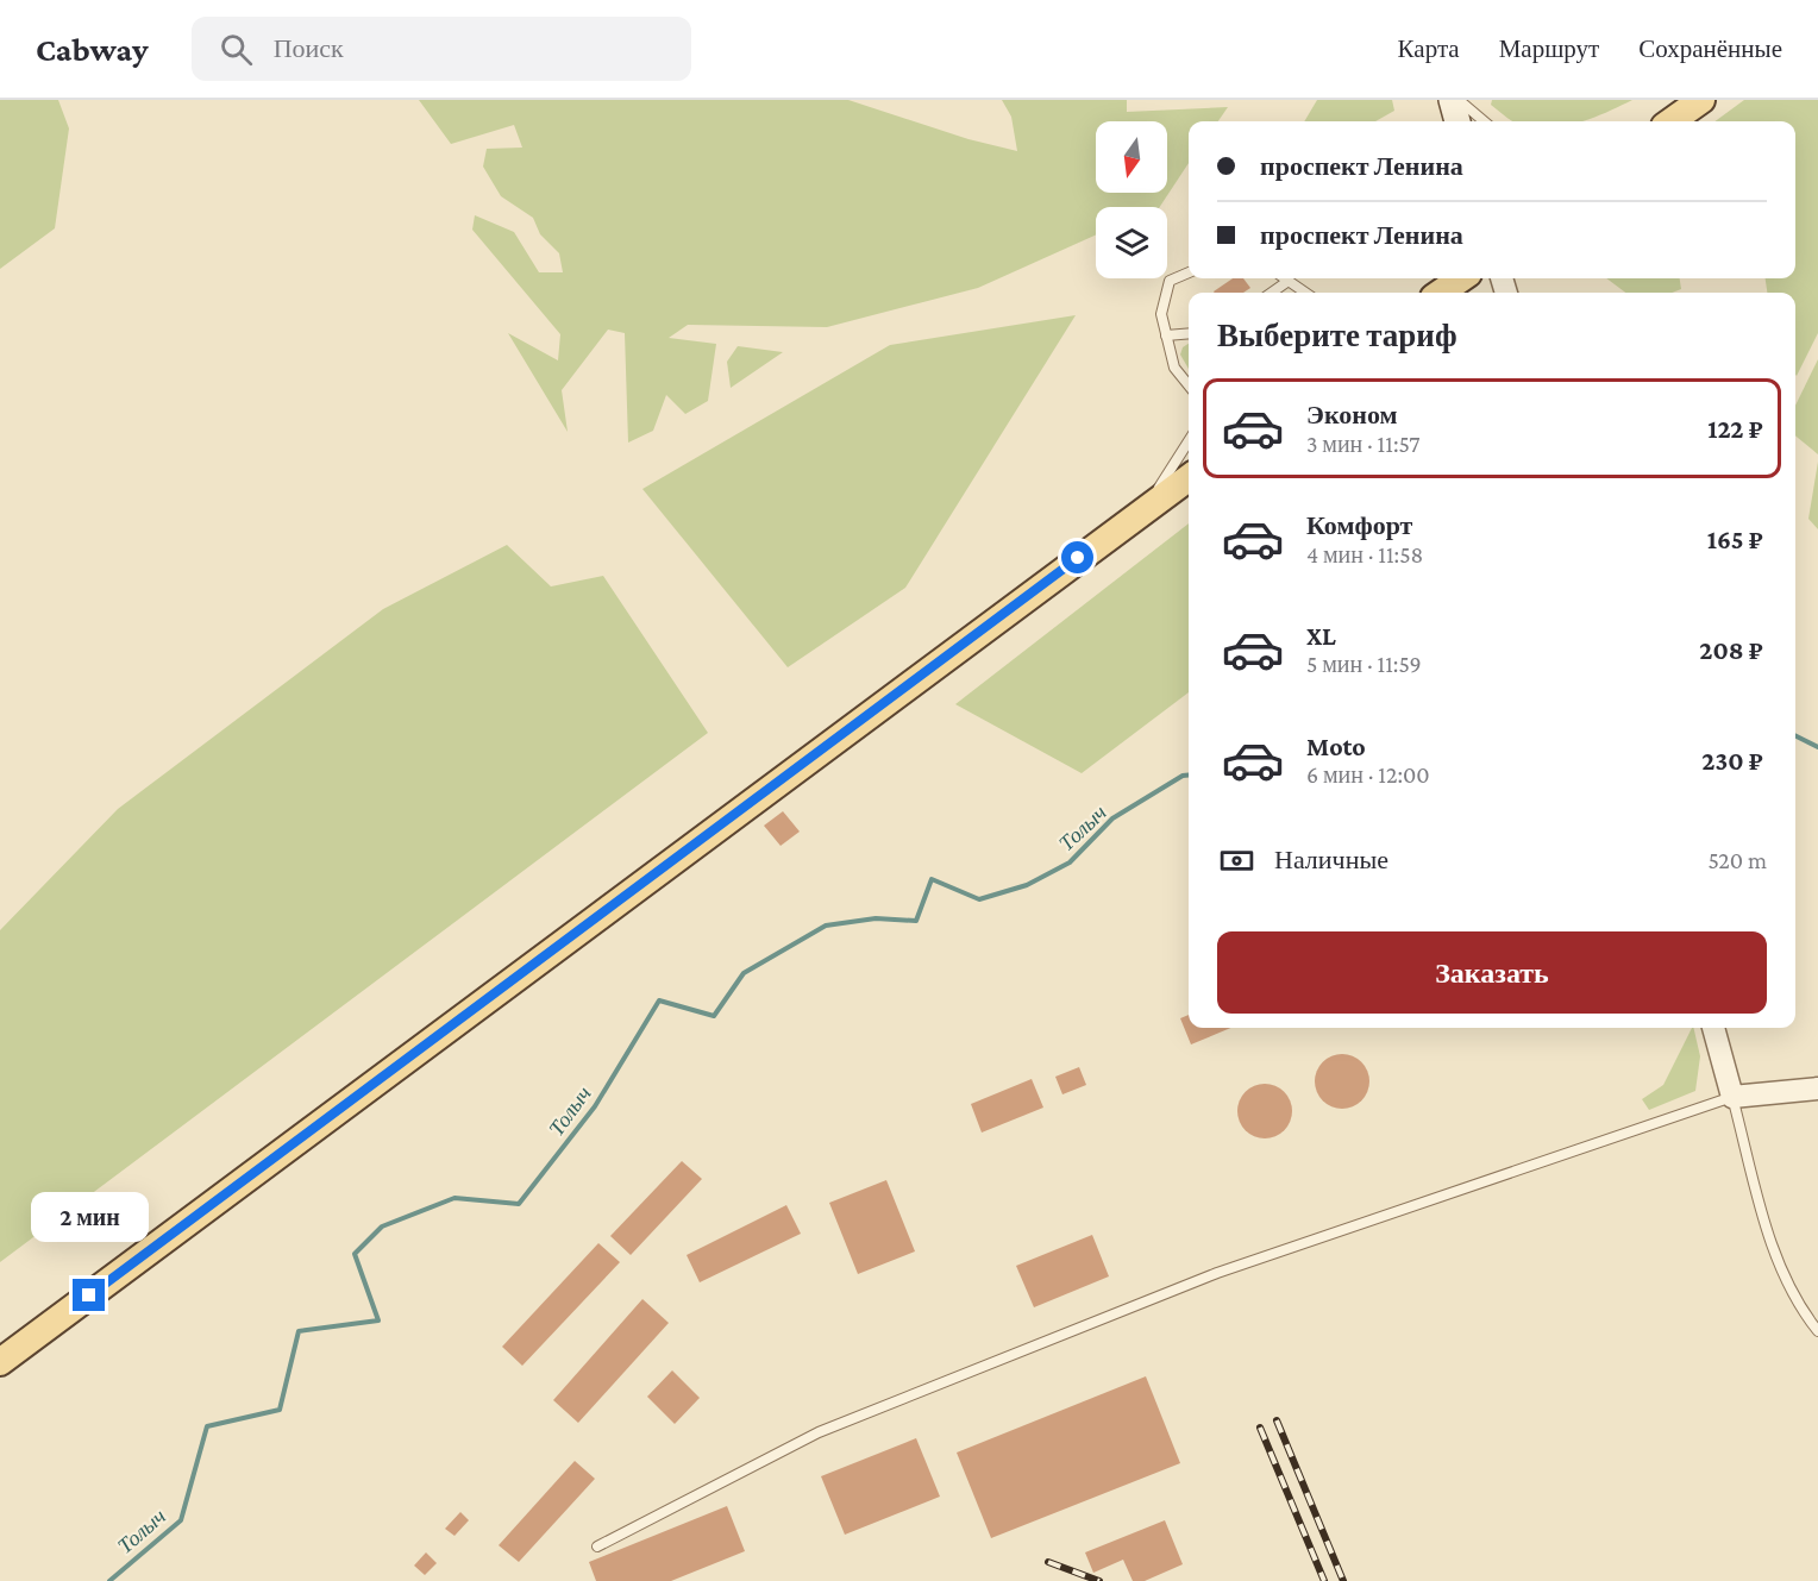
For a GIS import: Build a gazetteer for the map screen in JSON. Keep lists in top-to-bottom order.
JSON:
{
  "water": ["Толыч"],
  "north": "bottom",
  "page": {
    "header": "Cabway",
    "search": "Поиск",
    "nav": ["Карта", "Маршрут", "Сохранённые"],
    "banner": ["проспект Ленина", "проспект Ленина"],
    "heading": "Выберите тариф",
    "list": [
      {
        "name": "Эконом",
        "note": "3 мин · 11:57",
        "value": "122 ₽"
      },
      {
        "name": "Комфорт",
        "note": "4 мин · 11:58",
        "value": "165 ₽"
      },
      {
        "name": "XL",
        "note": "5 мин · 11:59",
        "value": "208 ₽"
      },
      {
        "name": "Moto",
        "note": "6 мин · 12:00",
        "value": "230 ₽"
      }
    ],
    "pay": ["Наличные", "520 m"],
    "buttons": "Заказать",
    "bubble": "2 мин"
  }
}
